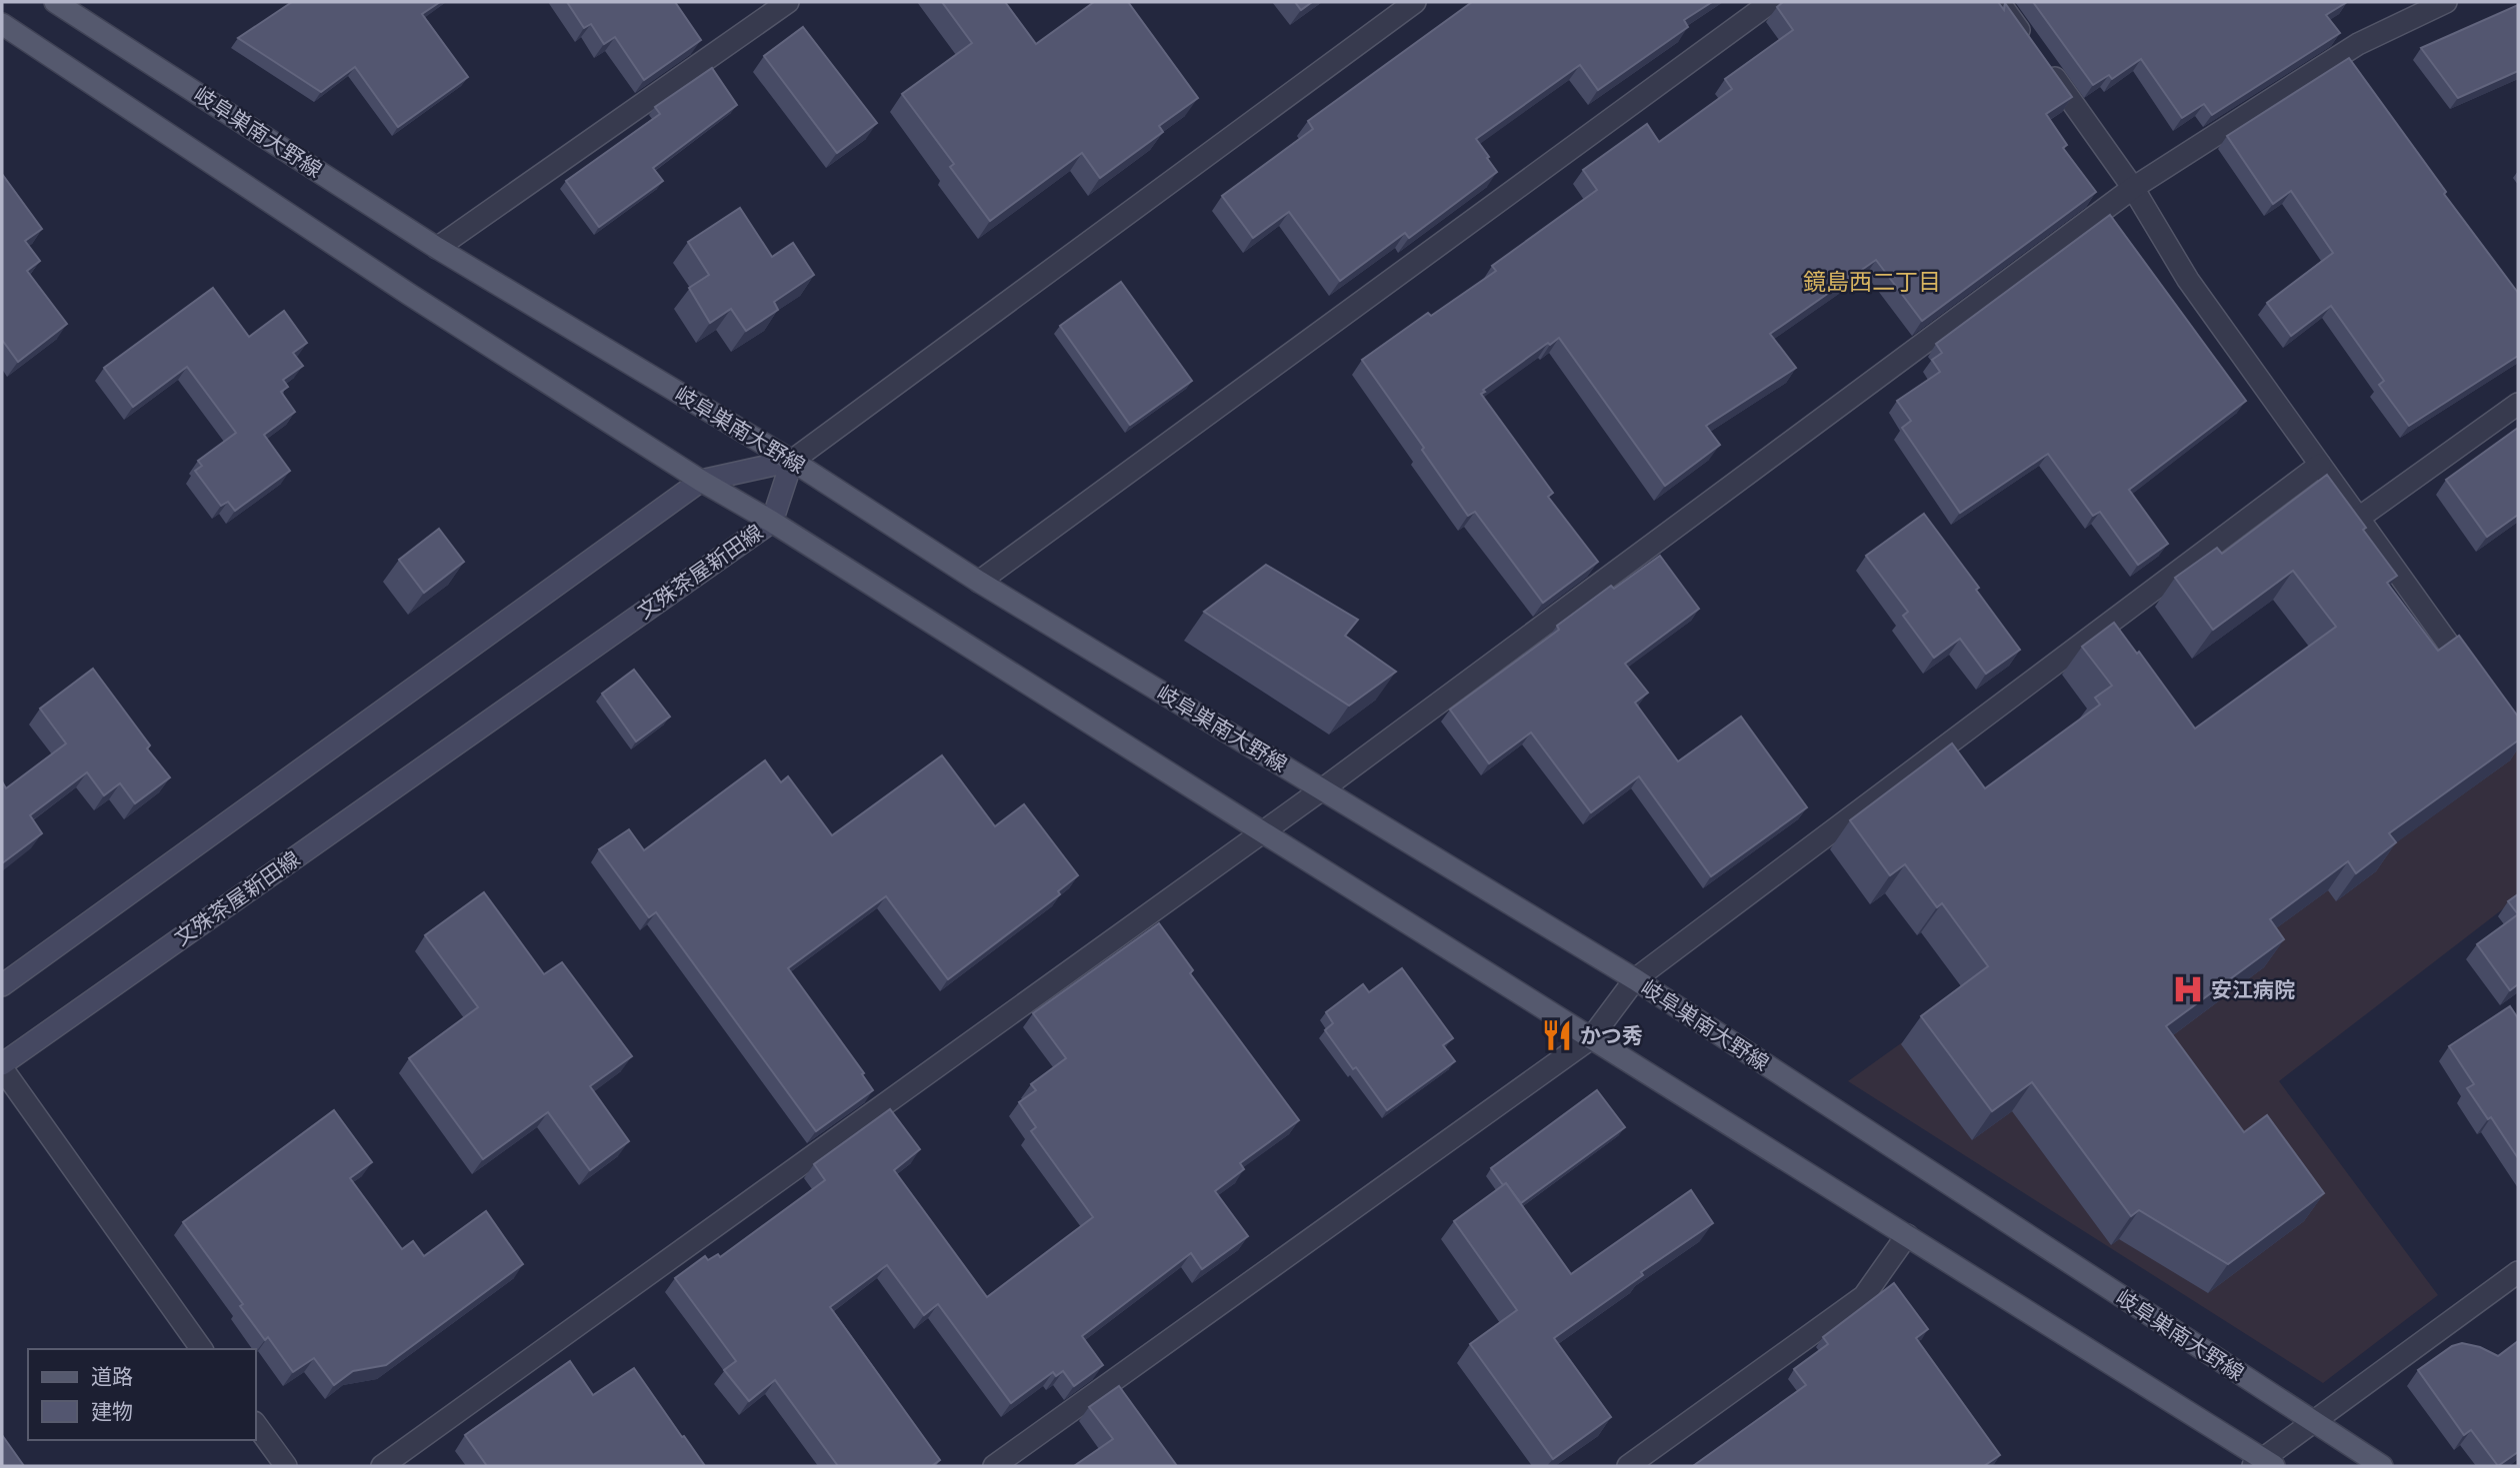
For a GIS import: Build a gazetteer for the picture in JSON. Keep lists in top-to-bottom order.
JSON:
{
  "streets": {
    "main road": ["岐阜巣南大野線", "文殊茶屋新田線"]
  },
  "crossings": [
    ["岐阜巣南大野線", "文殊茶屋新田線"]
  ],
  "districts": ["鏡島西二丁目"],
  "places": {
    "hospital": ["安江病院"],
    "restaurant": ["かつ秀"]
  },
  "legend": ["道路", "建物"]
}
